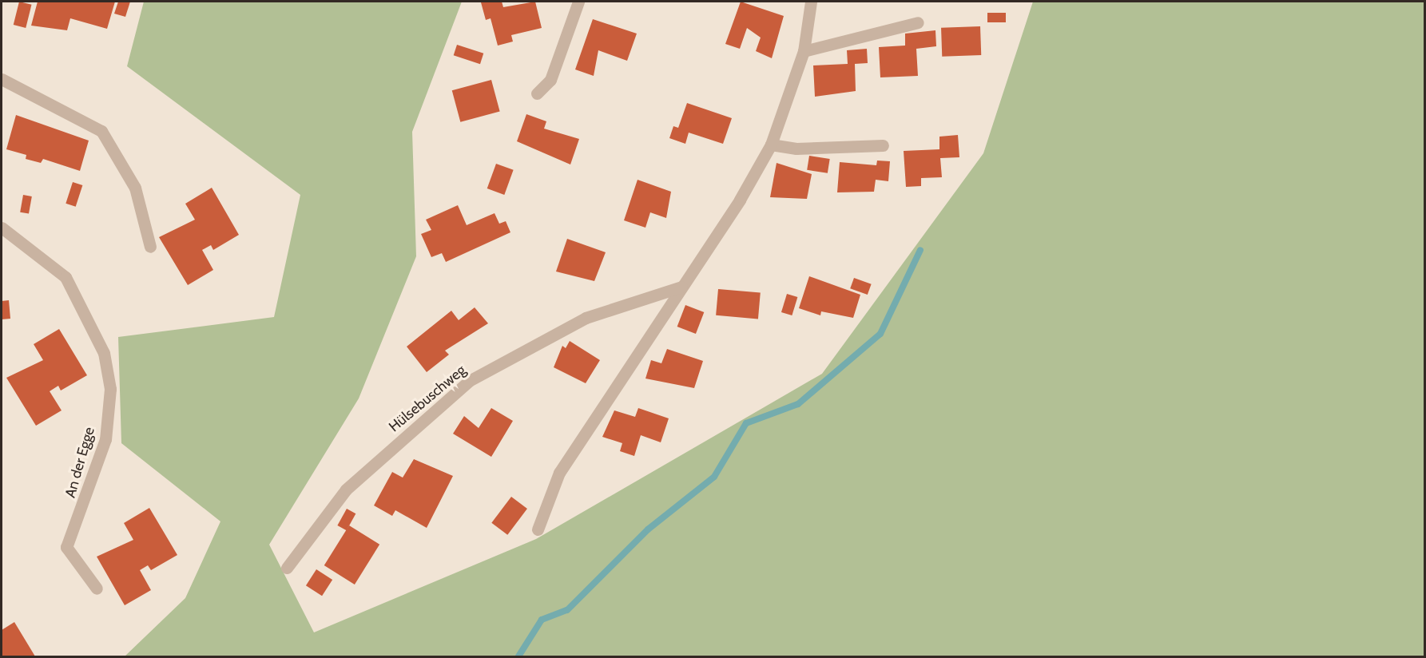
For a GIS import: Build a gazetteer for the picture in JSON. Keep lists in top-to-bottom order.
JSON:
{
  "streets": {
    "street": ["Hülsebuschweg", "An der Egge"]
  }
}
